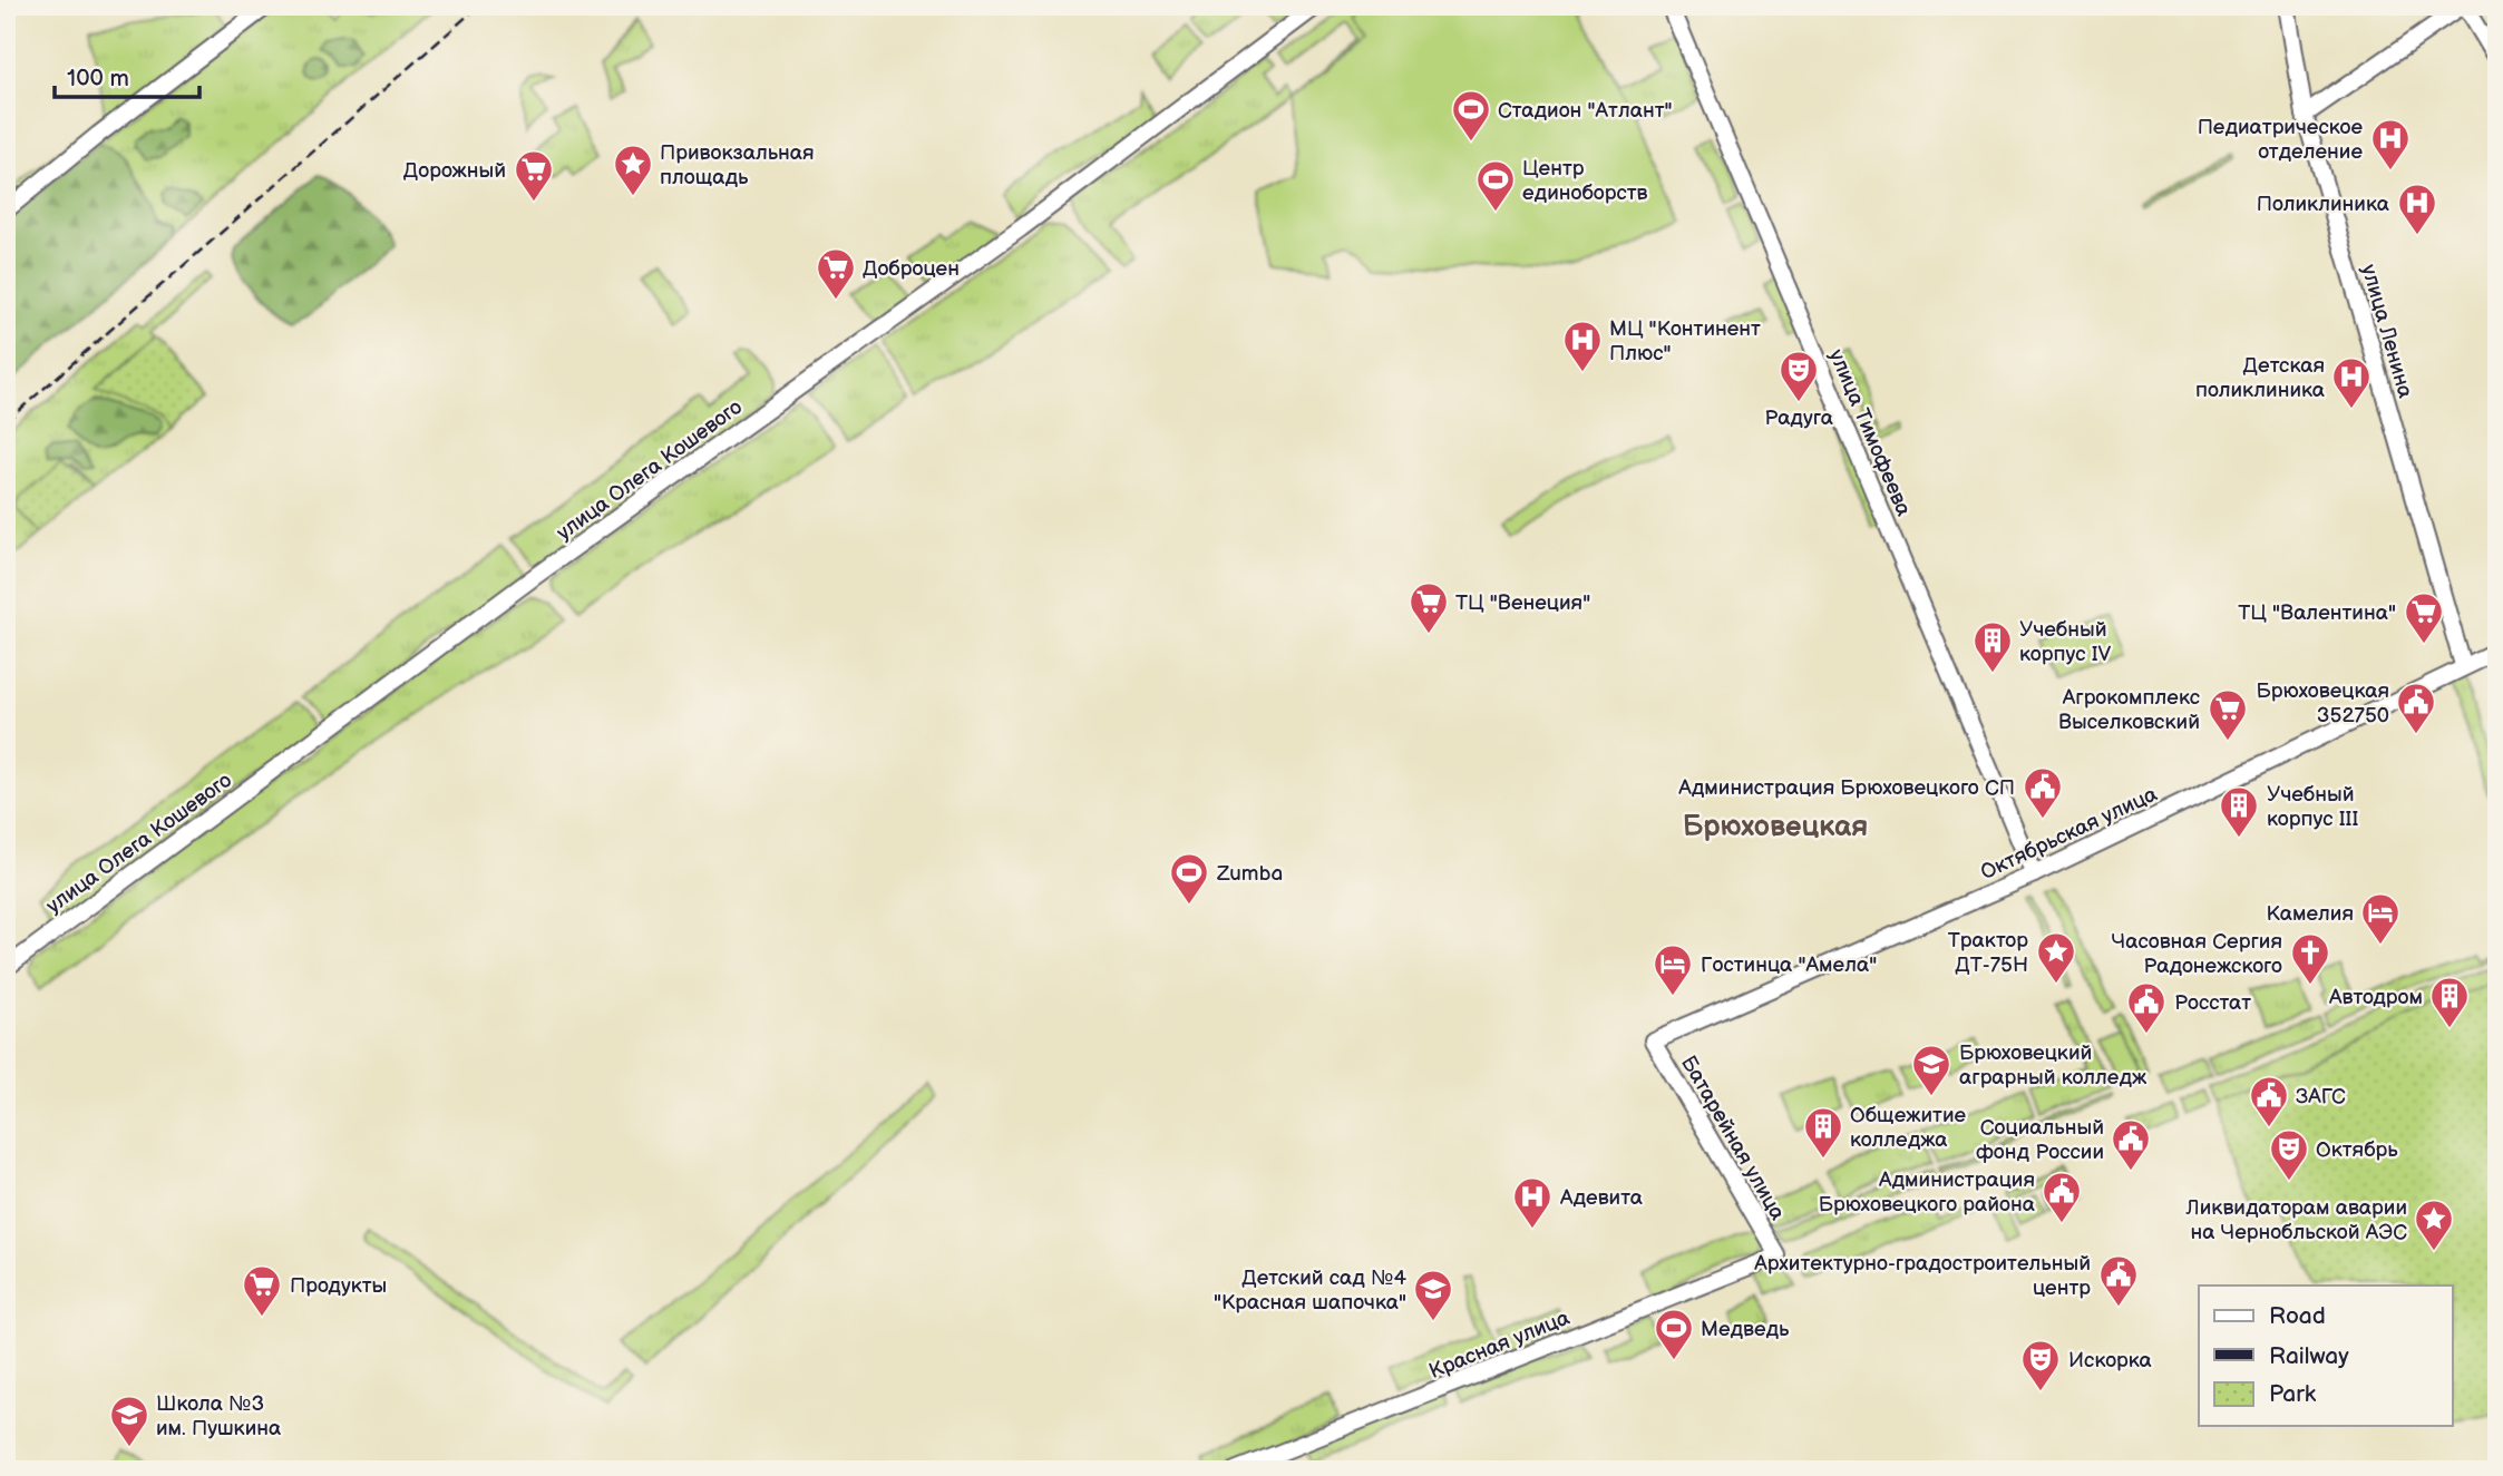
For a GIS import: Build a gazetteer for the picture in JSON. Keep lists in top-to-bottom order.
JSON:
{
  "streets": {
    "street": [
      "улица Ленина",
      "улица Тимофеева",
      "улица Олега Кошевого",
      "Октябрьская улица",
      "Батарейная улица",
      "Красная улица"
    ]
  },
  "crossings": [
    ["улица Ленина", "Октябрьская улица"],
    ["улица Тимофеева", "Октябрьская улица"],
    ["Октябрьская улица", "Батарейная улица"],
    ["Батарейная улица", "Красная улица"]
  ],
  "districts": ["Брюховецкая"],
  "places": {
    "sports": [
      "Стадион \"Атлант\"",
      "Центр единоборств",
      "Zumba",
      "Медведь"
    ],
    "hospital": [
      "Педиатрическое отделение",
      "Поликлиника",
      "МЦ \"Континент Плюс\"",
      "Детская поликлиника",
      "Адевита"
    ],
    "place": ["Привокзальная площадь", "Трактор ДТ-75Н", "Ликвидаторам аварии на Чернобльской АЭС"],
    "supermarket": [
      "Дорожный",
      "Доброцен",
      "ТЦ \"Венеция\"",
      "ТЦ \"Валентина\"",
      "Агрокомплекс Выселковский",
      "Продукты"
    ],
    "theatre": ["Радуга", "Октябрь", "Искорка"],
    "building": [
      "Учебный корпус IV",
      "Учебный корпус III",
      "Автодром",
      "Общежитие колледжа"
    ],
    "public building": [
      "Брюховецкая 352750",
      "Администрация Брюховецкого СП",
      "Росстат",
      "ЗАГС",
      "Социальный фонд России",
      "Администрация Брюховецкого района",
      "Архитектурно-градостроительный центр"
    ],
    "hotel": ["Камелия", "Гостинца \"Амела\""],
    "church": ["Часовная Сергия Радонежского"],
    "school or university": ["Брюховецкий аграрный колледж", "Детский сад №4 \"Красная шапочка\"", "Школа №3 им. Пушкина"]
  },
  "legend": ["Road", "Railway", "Park"],
  "scale_bar": "100 m"
}
